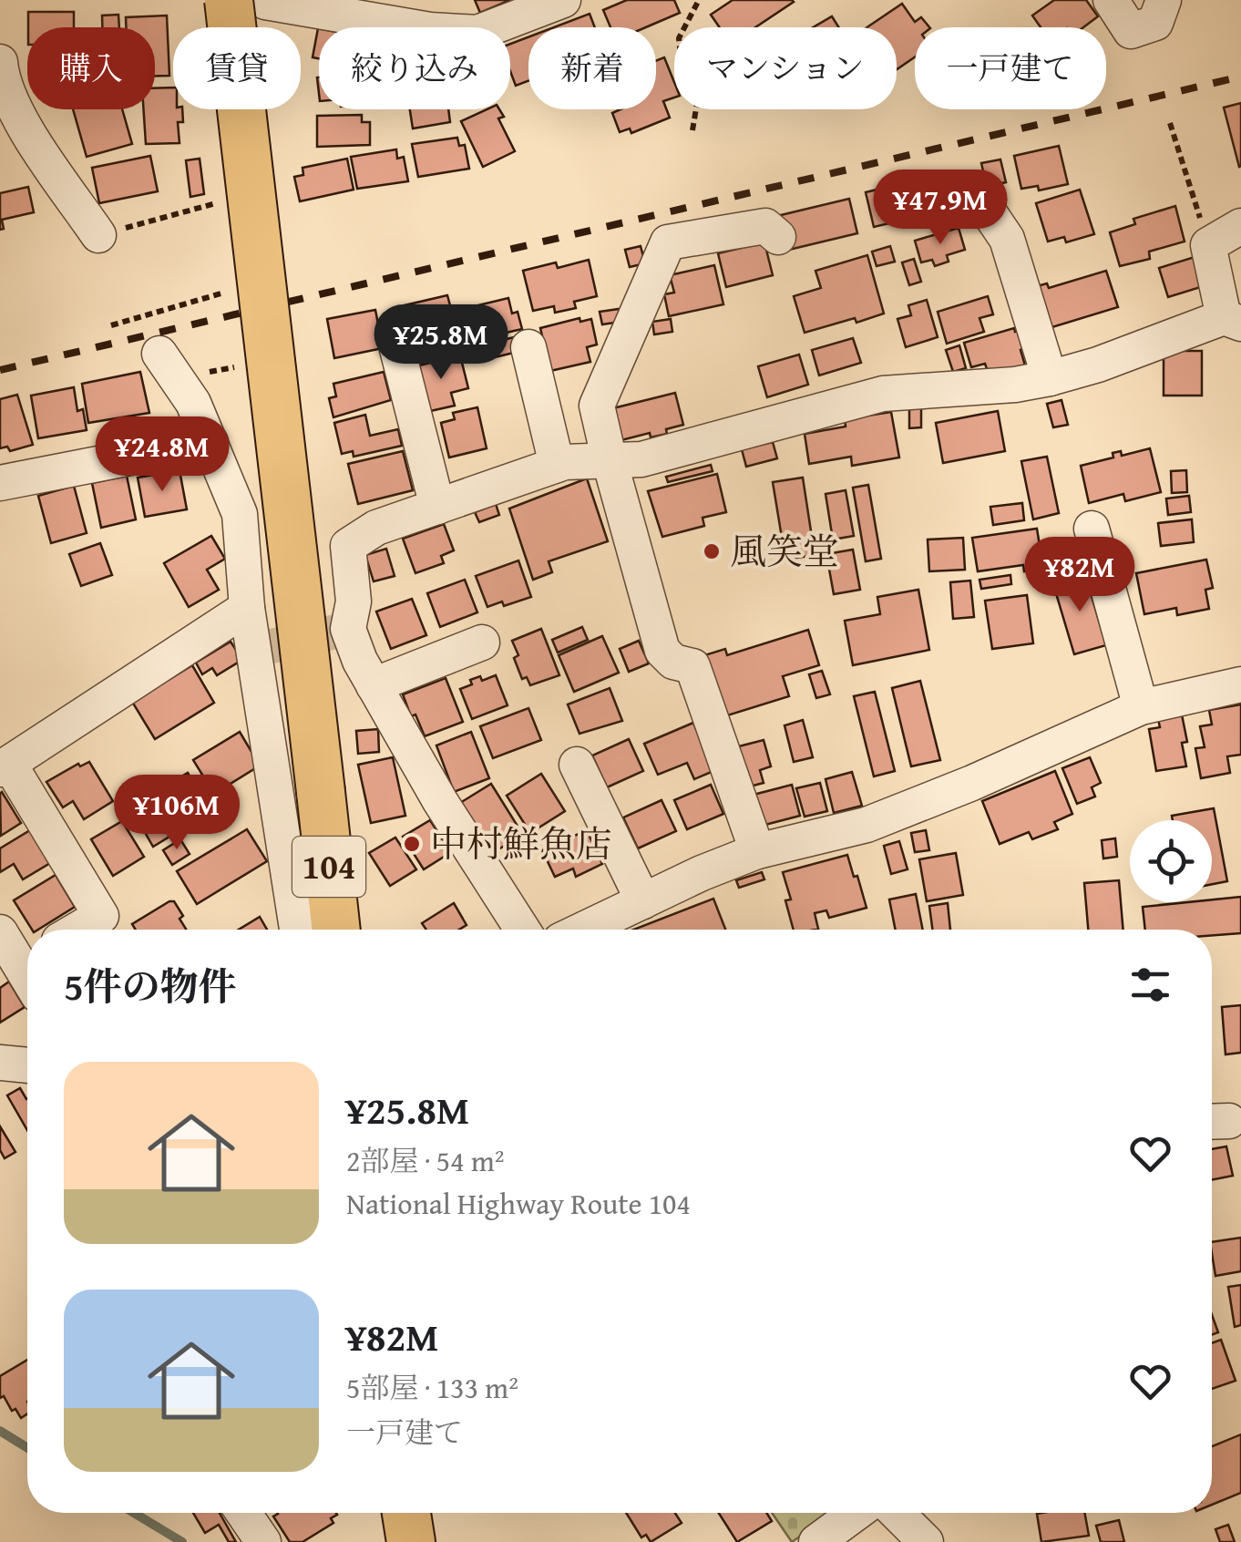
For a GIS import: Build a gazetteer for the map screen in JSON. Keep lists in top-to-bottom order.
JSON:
{
  "streets": {
    "highway": ["104"]
  },
  "places": ["風笑堂", "中村鮮魚店"],
  "page": {
    "chip": [
      "購入",
      "賃貸",
      "絞り込み",
      "新着",
      "マンション",
      "一戸建て"
    ],
    "price": [
      "¥47.9M",
      "¥25.8M",
      "¥24.8M",
      "¥82M",
      "¥106M"
    ],
    "heading": "5件の物件",
    "list": [
      {
        "name": "¥25.8M",
        "note": "2部屋 · 54 m² · National Highway Route 104"
      },
      {
        "name": "¥82M",
        "note": "5部屋 · 133 m² · 一戸建て"
      }
    ]
  }
}
